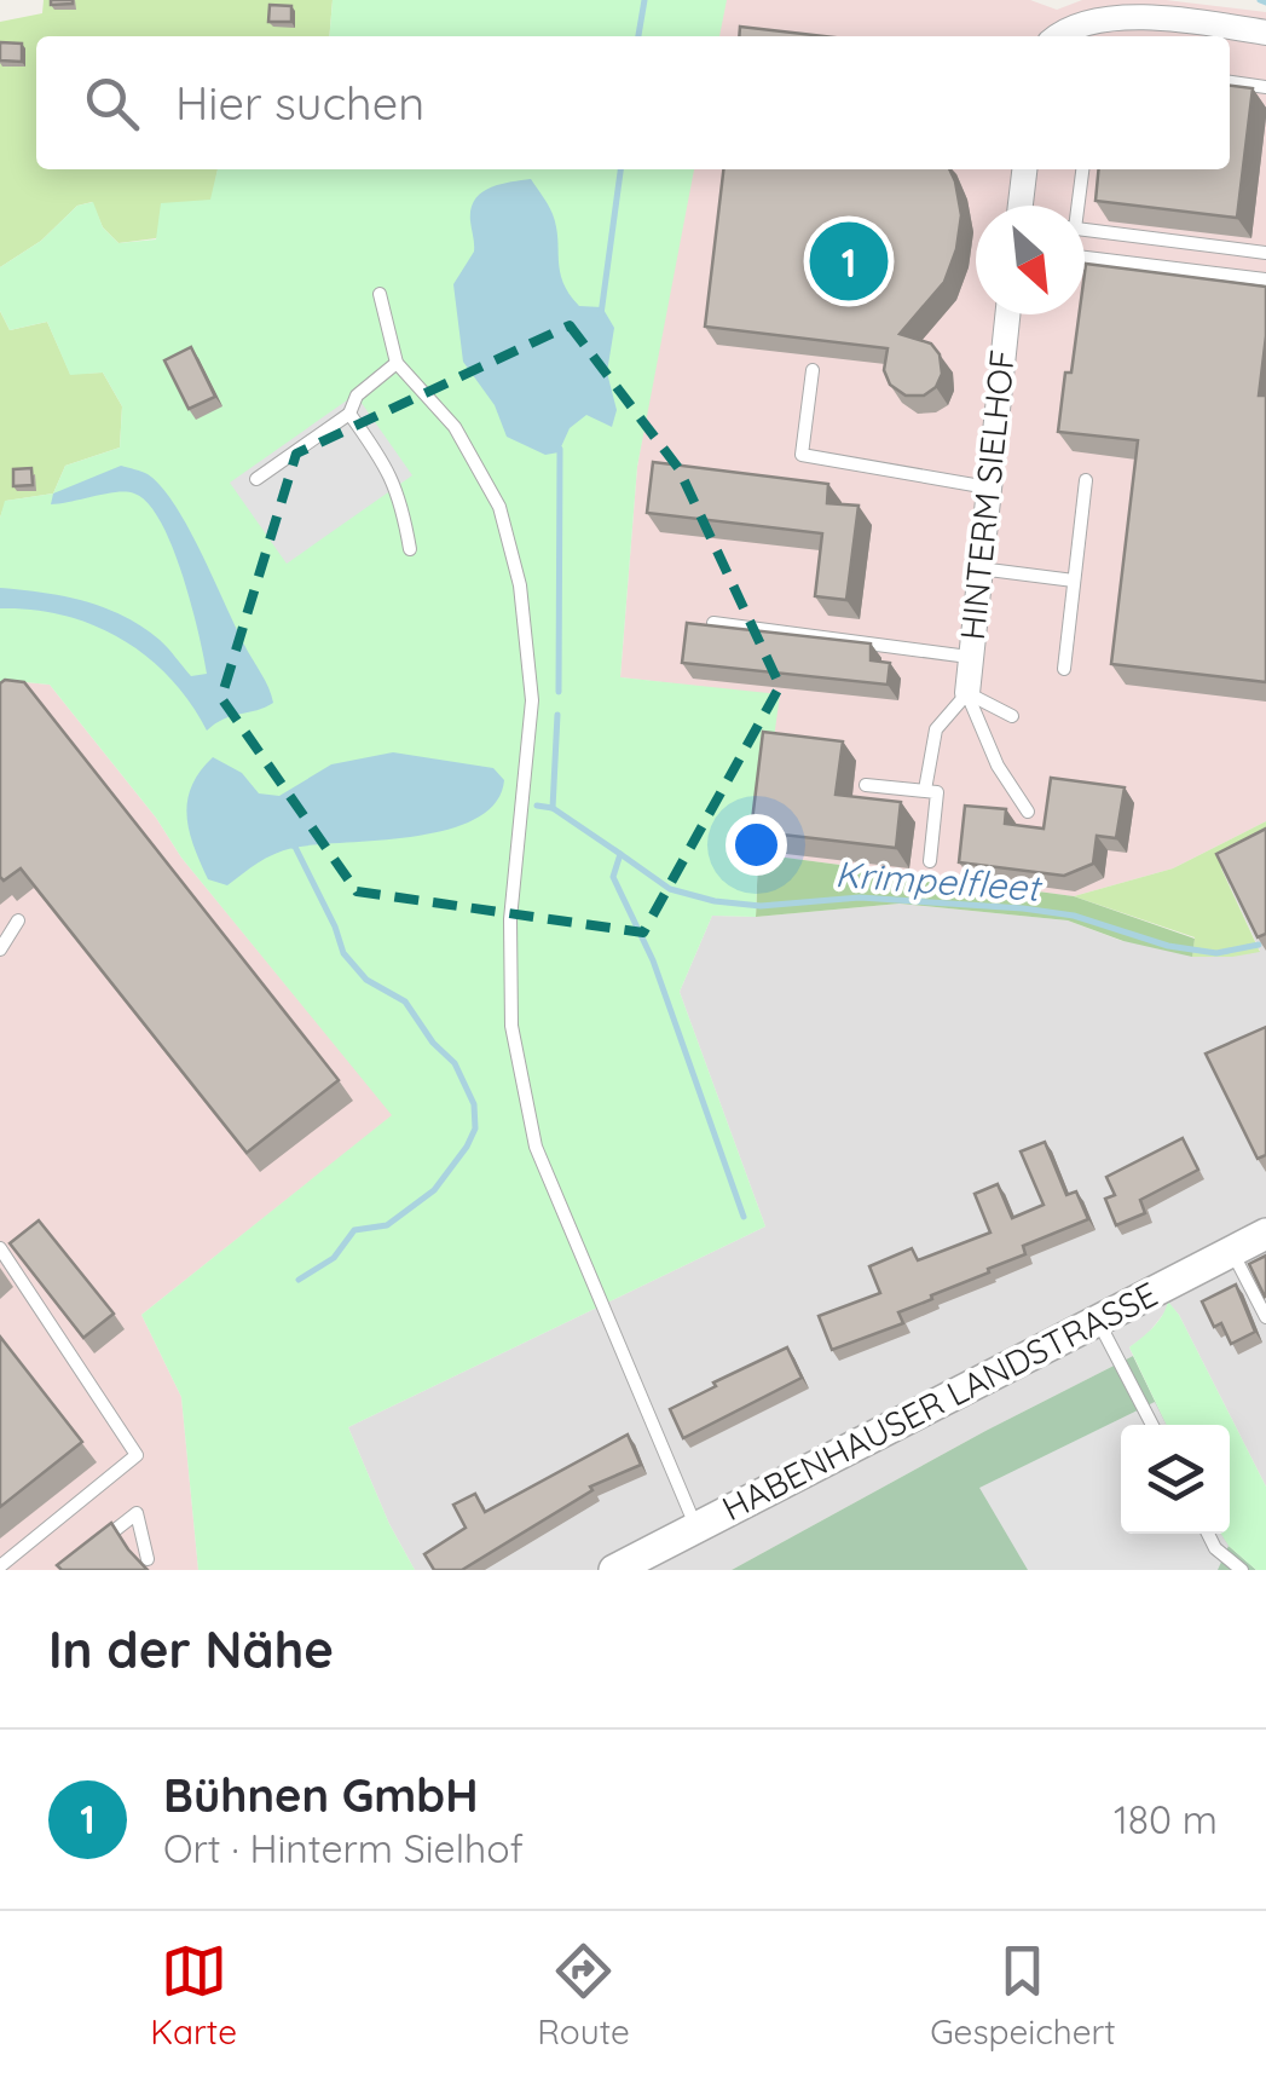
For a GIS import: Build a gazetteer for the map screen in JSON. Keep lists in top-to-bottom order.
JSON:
{
  "streets": {
    "street": ["HINTERM SIELHOF", "HABENHAUSER LANDSTRASSE"]
  },
  "water": ["Krimpelfleet"],
  "north": "bottom right",
  "page": {
    "search": "Hier suchen",
    "pins": "1",
    "heading": "In der Nähe",
    "list": [
      {
        "mark": "1",
        "name": "Bühnen GmbH",
        "note": "Ort · Hinterm Sielhof",
        "value": "180 m"
      }
    ],
    "nav": ["Karte", "Route", "Gespeichert"]
  }
}
